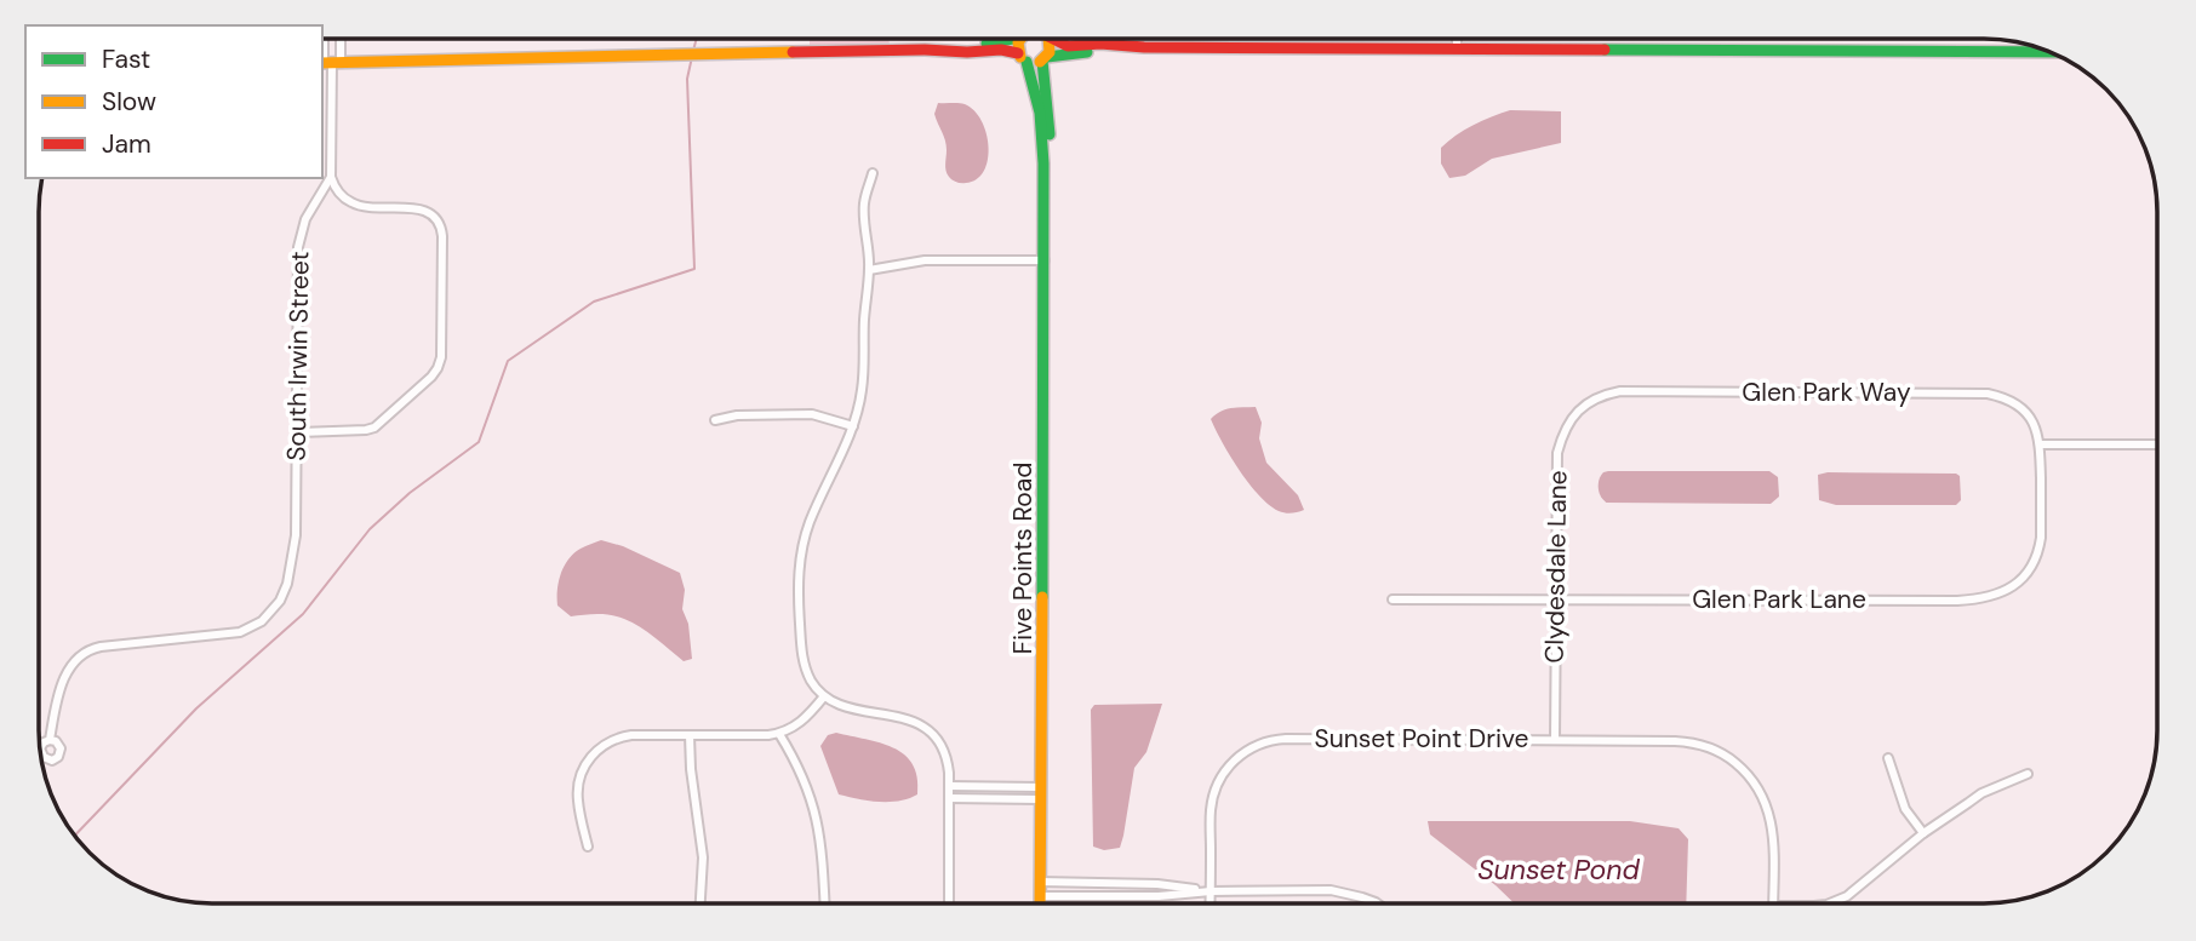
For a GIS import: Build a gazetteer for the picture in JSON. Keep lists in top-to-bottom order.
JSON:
{
  "streets": {
    "main road": ["Five Points Road"],
    "street": [
      "South Irwin Street",
      "Glen Park Way",
      "Clydesdale Lane",
      "Glen Park Lane",
      "Sunset Point Drive"
    ]
  },
  "crossings": [
    ["Glen Park Way", "Clydesdale Lane"],
    ["Glen Park Way", "Glen Park Lane"],
    ["Clydesdale Lane", "Glen Park Lane"],
    ["Clydesdale Lane", "Sunset Point Drive"]
  ],
  "water": ["Sunset Pond"],
  "legend": ["Fast", "Slow", "Jam"]
}
